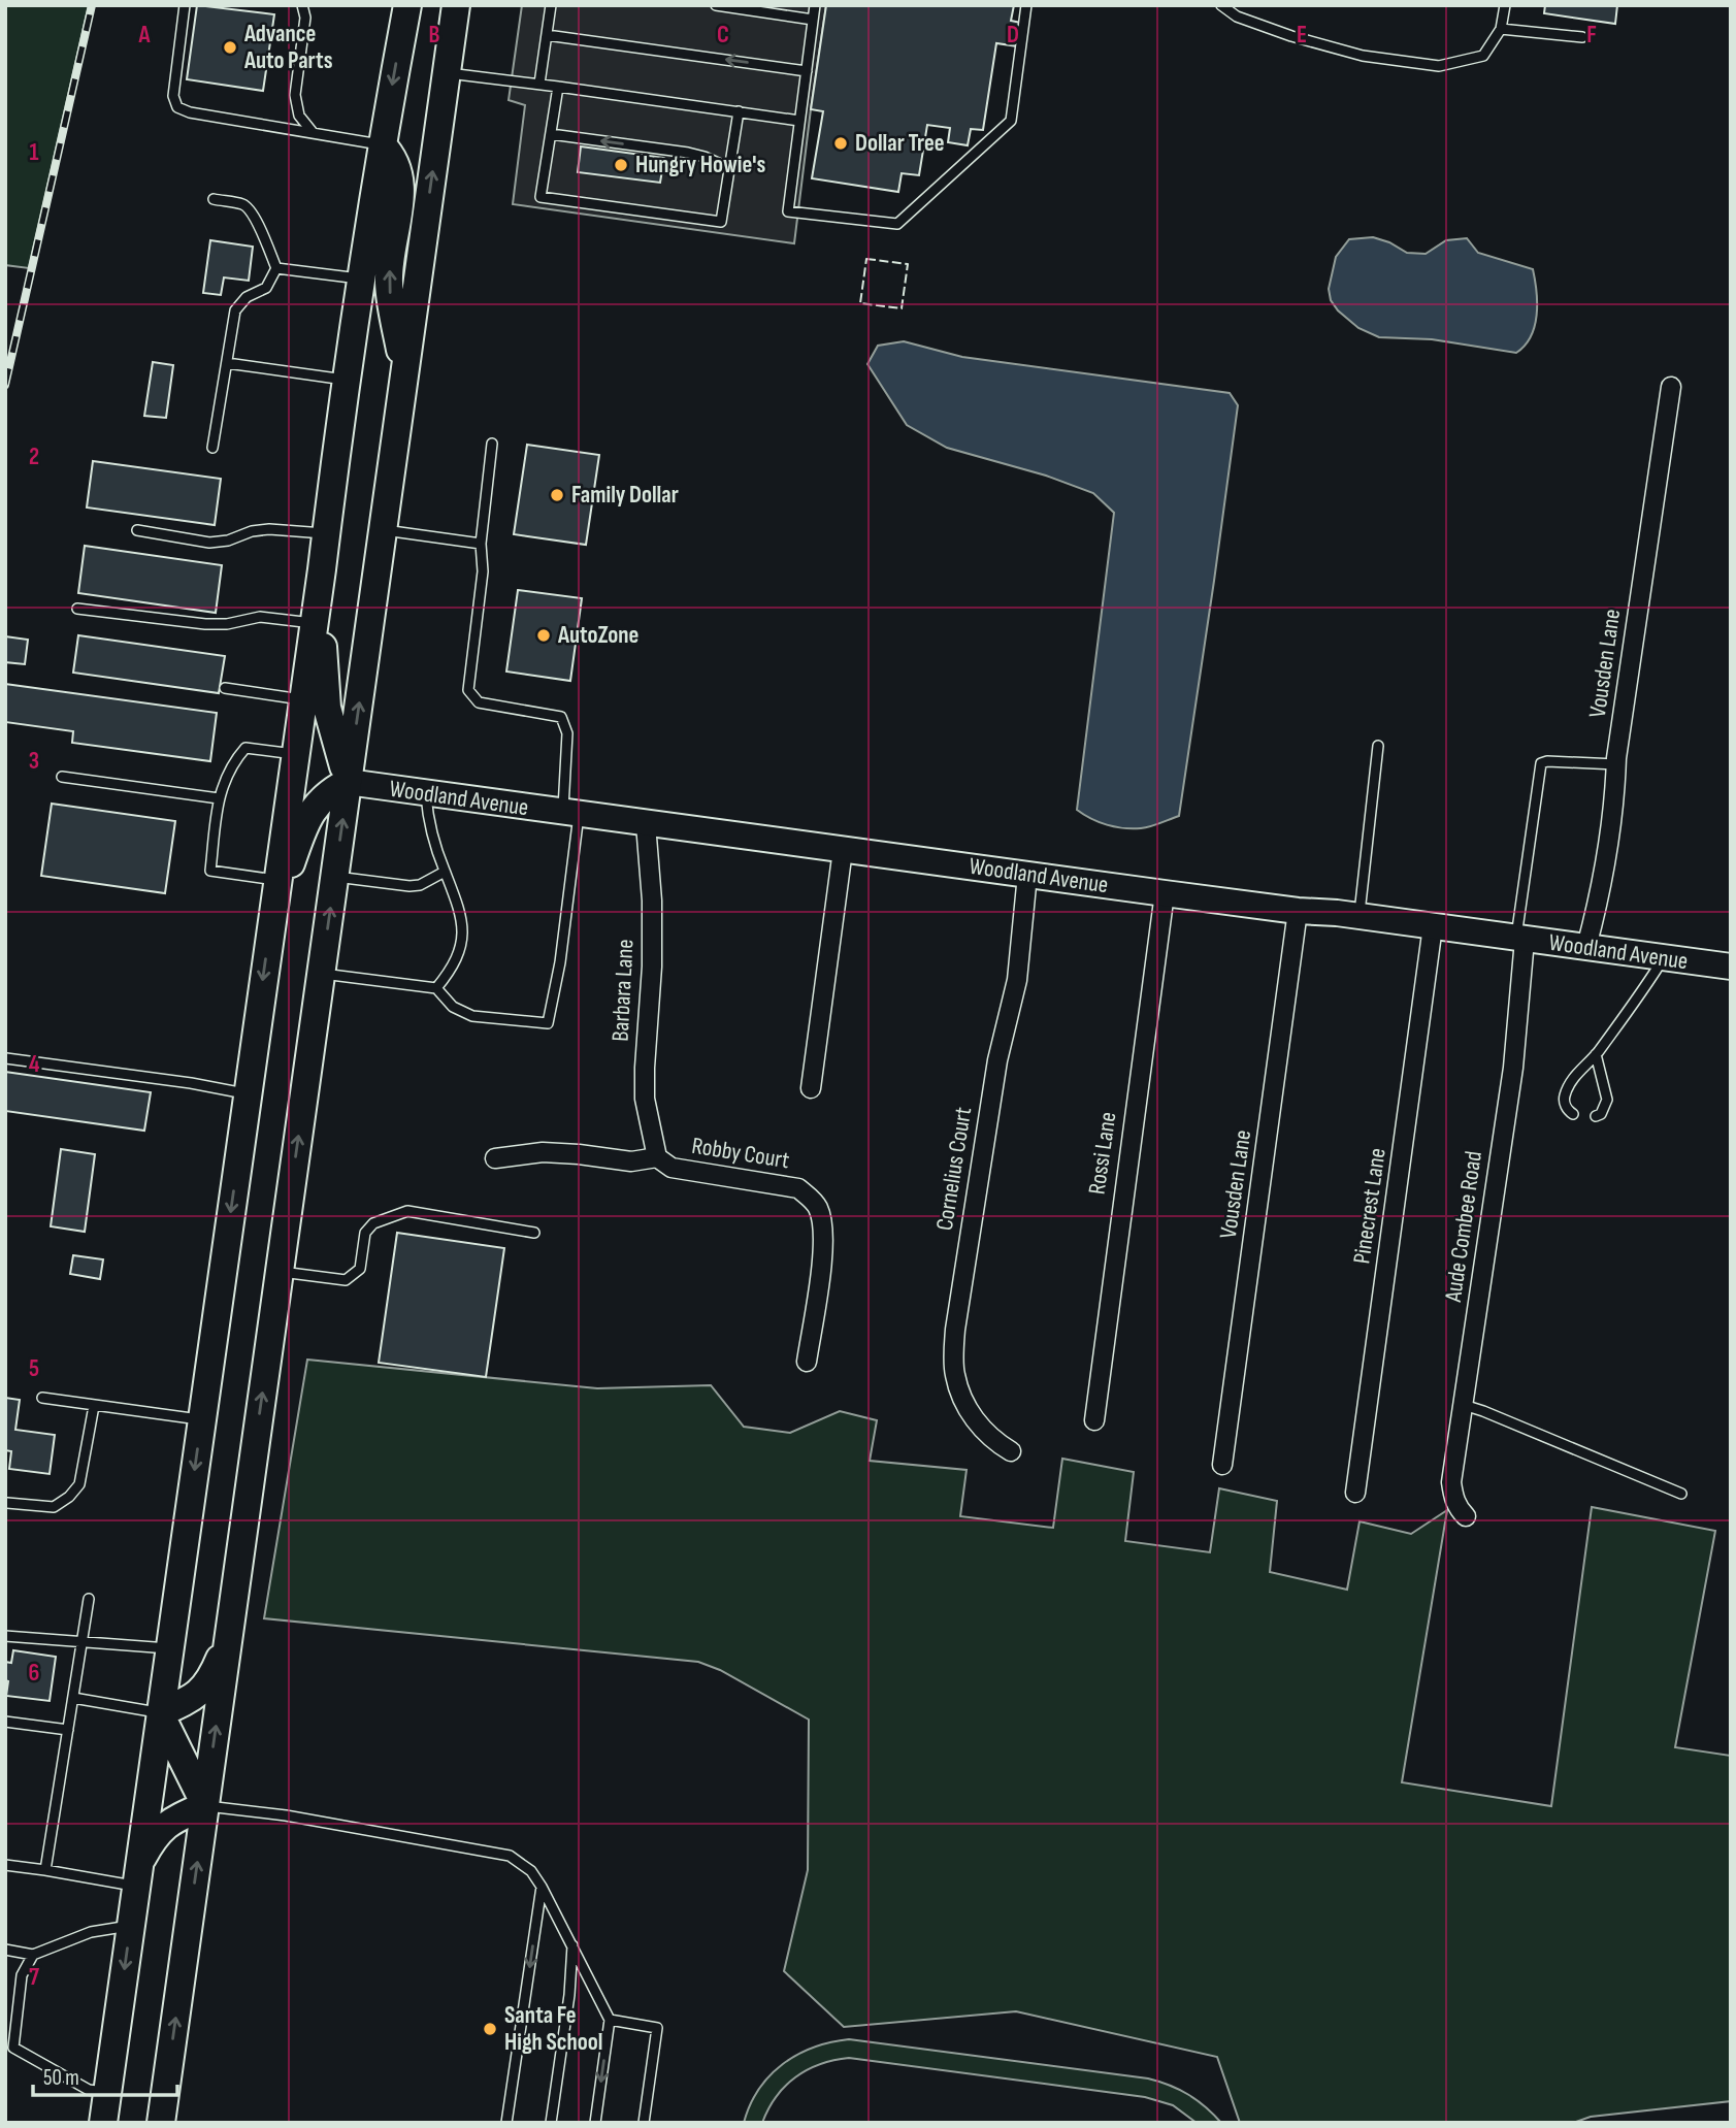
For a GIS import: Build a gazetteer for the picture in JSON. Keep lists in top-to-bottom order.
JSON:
{
  "streets": {
    "street": [
      "Vousden Lane",
      "Woodland Avenue",
      "Barbara Lane",
      "Robby Court",
      "Rossi Lane",
      "Cornelius Court",
      "Pinecrest Lane",
      "Aude Combee Road"
    ]
  },
  "crossings": [
    ["Vousden Lane", "Woodland Avenue"],
    ["Woodland Avenue", "Barbara Lane"],
    ["Woodland Avenue", "Rossi Lane"],
    ["Woodland Avenue", "Cornelius Court"],
    ["Woodland Avenue", "Pinecrest Lane"],
    ["Woodland Avenue", "Aude Combee Road"],
    ["Barbara Lane", "Robby Court"]
  ],
  "places": [
    "Advance Auto Parts",
    "Dollar Tree",
    "Hungry Howie's",
    "Family Dollar",
    "AutoZone",
    "Santa Fe High School"
  ],
  "scale_bar": "50 m",
  "grid": {
    "columns": [
      "A",
      "B",
      "C",
      "D",
      "E",
      "F"
    ],
    "rows": [
      "1",
      "2",
      "3",
      "4",
      "5",
      "6",
      "7"
    ]
  }
}
